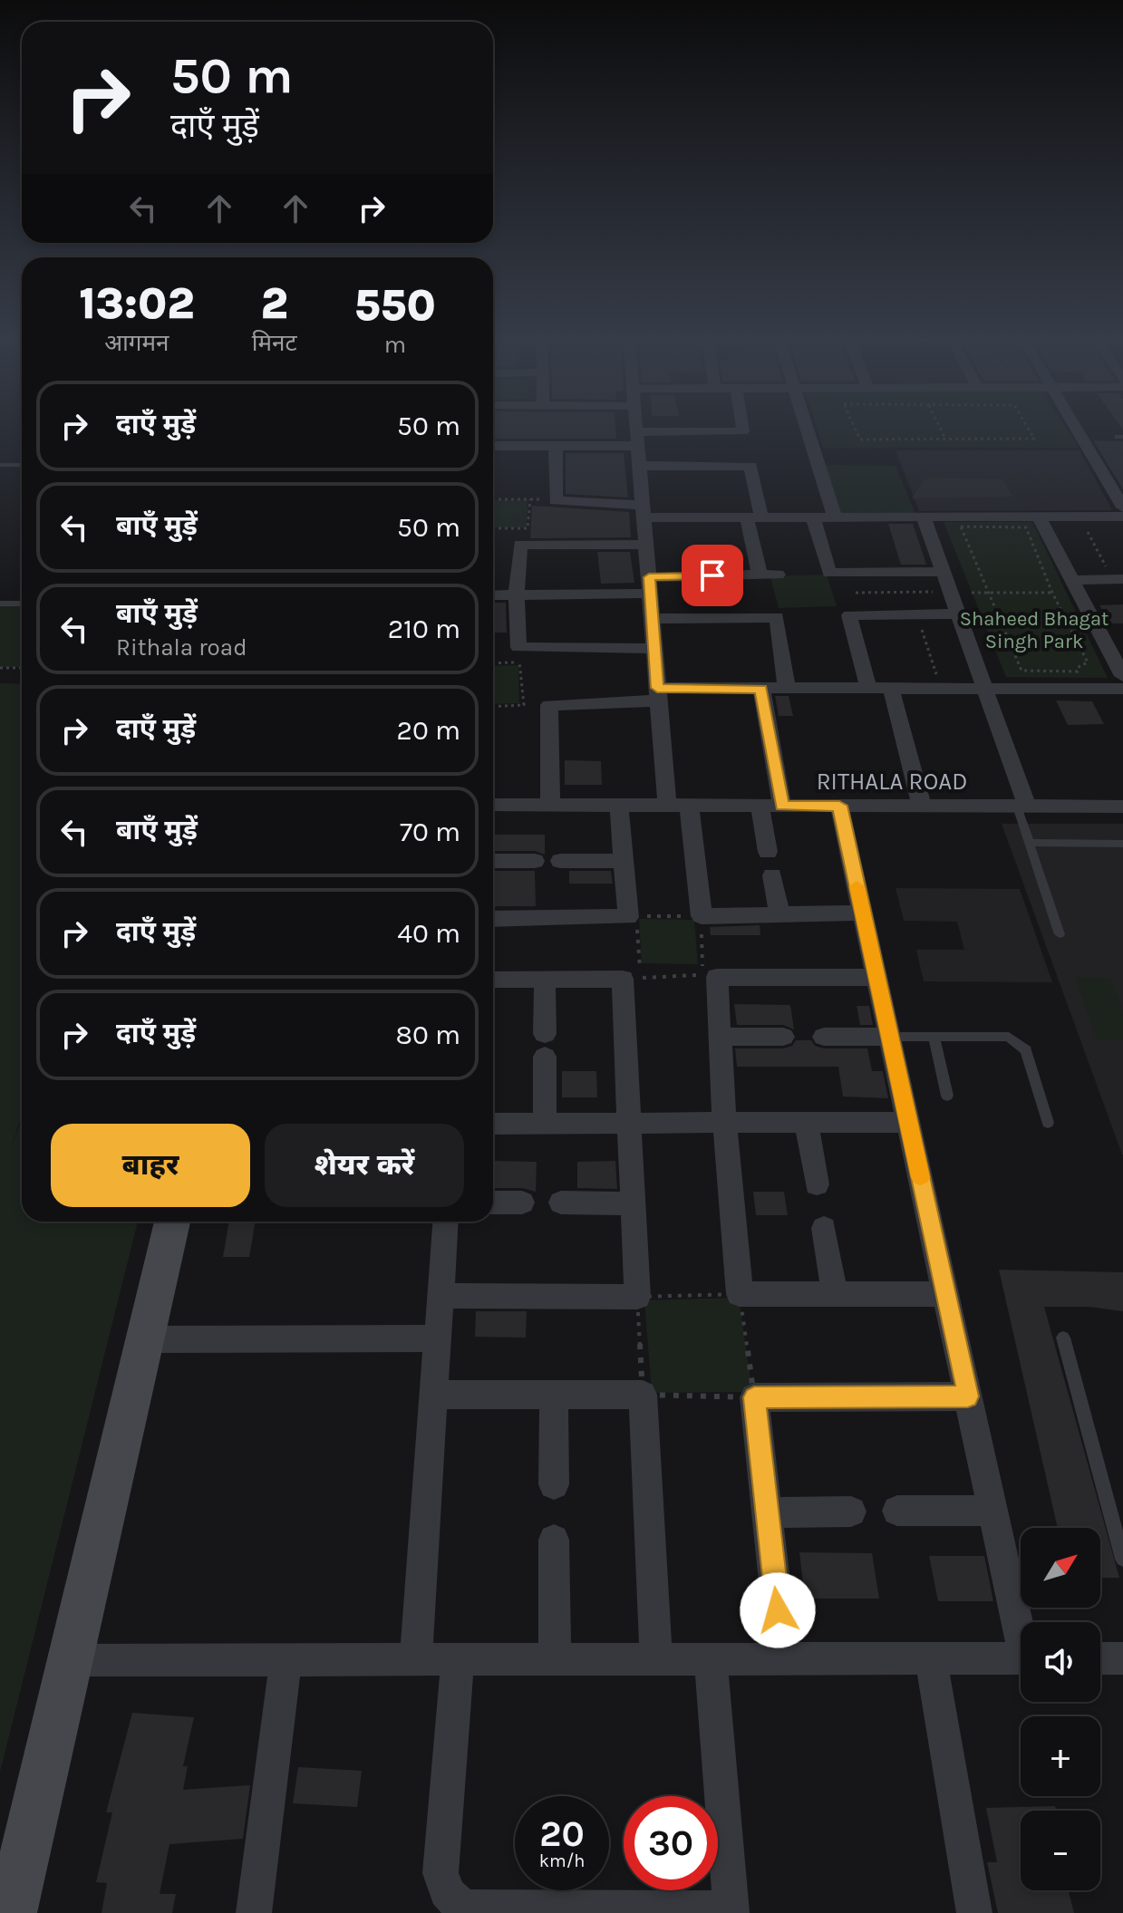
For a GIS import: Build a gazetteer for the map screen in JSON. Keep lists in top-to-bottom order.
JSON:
{
  "streets": {
    "street": ["RITHALA ROAD"]
  },
  "parks": ["Shaheed Bhagat Singh Park"],
  "north": "top right",
  "page": {
    "turn": ["50 m", "दाएँ मुड़ें"],
    "eta": [
      "13:02",
      "आगमन",
      "2",
      "मिनट",
      "550",
      "m"
    ],
    "list": [
      {
        "name": "दाएँ मुड़ें",
        "value": "50 m"
      },
      {
        "name": "बाएँ मुड़ें",
        "value": "50 m"
      },
      {
        "name": "बाएँ मुड़ें",
        "note": "Rithala road",
        "value": "210 m"
      },
      {
        "name": "दाएँ मुड़ें",
        "value": "20 m"
      },
      {
        "name": "बाएँ मुड़ें",
        "value": "70 m"
      },
      {
        "name": "दाएँ मुड़ें",
        "value": "40 m"
      },
      {
        "name": "दाएँ मुड़ें",
        "value": "80 m"
      }
    ],
    "buttons": ["बाहर", "शेयर करें"],
    "map_buttons": ["+", "−"],
    "speed": "20 km/h",
    "limit": "30"
  }
}
